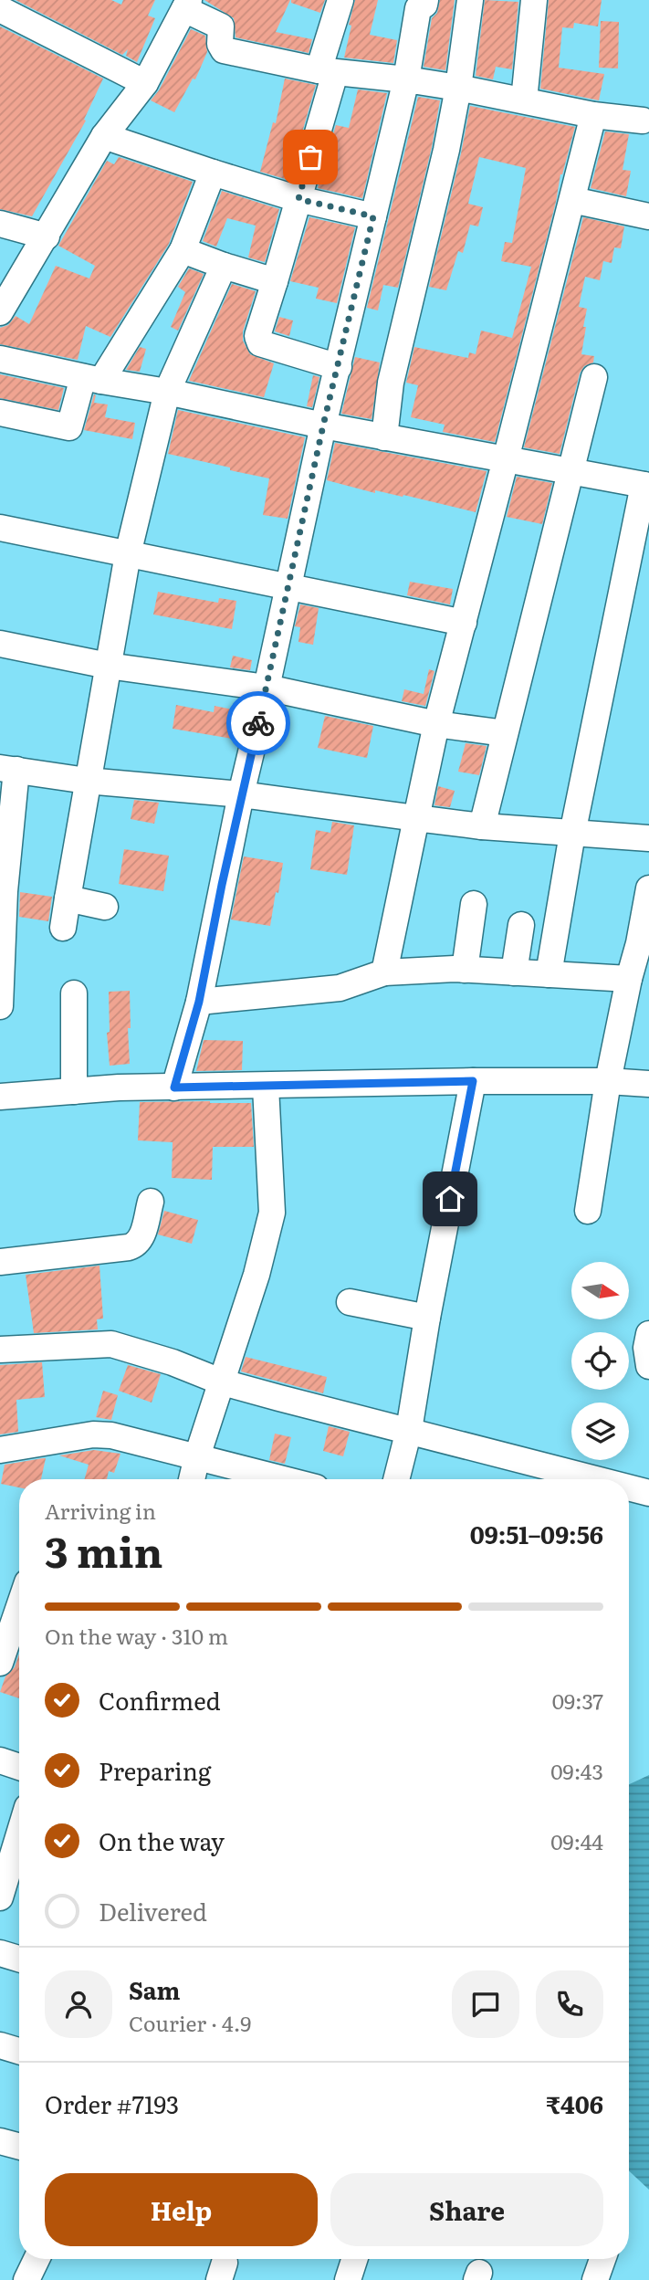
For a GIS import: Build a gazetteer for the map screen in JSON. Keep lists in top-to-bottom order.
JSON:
{
  "north": "right",
  "page": {
    "heading": ["3 min", "Arriving in", "09:51–09:56"],
    "panel": [
      "Sam",
      "Courier · 4.9",
      "Order #7193",
      "₹406"
    ],
    "bar": "On the way · 310 m",
    "list": [
      ["Confirmed", "09:37"],
      ["Preparing", "09:43"],
      ["On the way", "09:44"],
      "Delivered"
    ],
    "buttons": ["Help", "Share"]
  }
}
